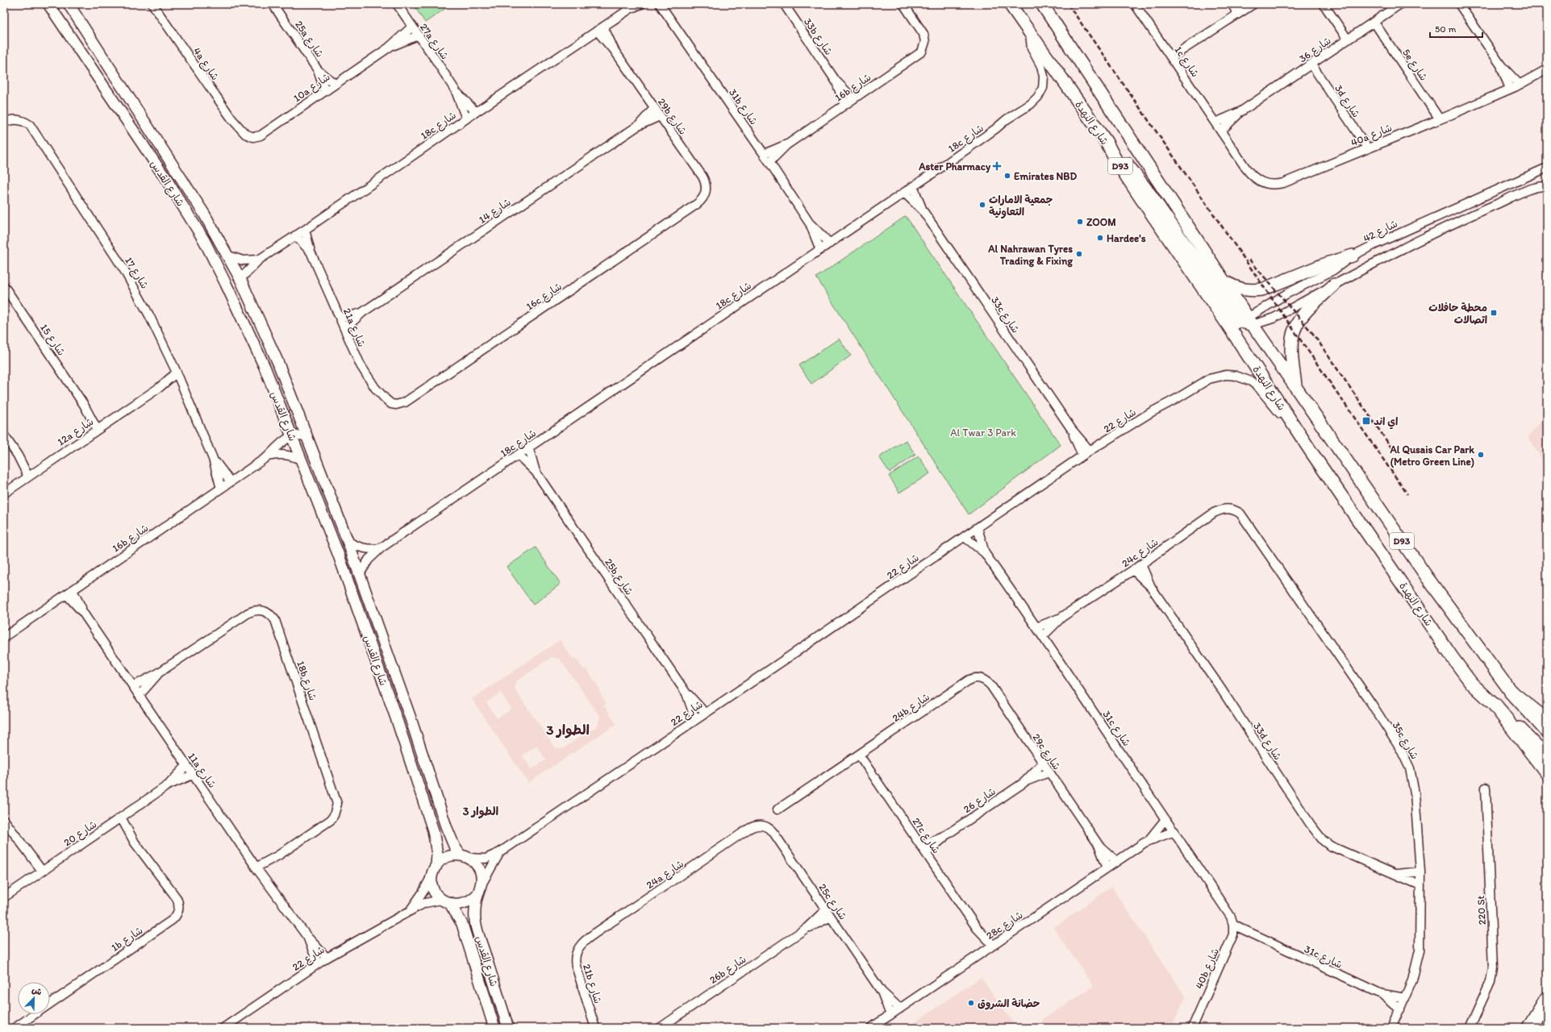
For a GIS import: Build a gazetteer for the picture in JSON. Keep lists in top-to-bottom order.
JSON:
{
  "streets": {
    "main road": ["شارع النهدة", "D93", "شارع القدس"],
    "street": [
      "33b شارع",
      "25a شارع",
      "27a شارع",
      "شارع 36",
      "1c شارع",
      "4a شارع",
      "5e شارع",
      "10a شارع",
      "16b شارع",
      "3d شارع",
      "31b شارع",
      "29b شارع",
      "18c شارع",
      "40a شارع",
      "شارع 14",
      "شارع 42",
      "شارع 17",
      "16c شارع",
      "33c شارع",
      "21a شارع",
      "شارع 15",
      "شارع 22",
      "12a شارع",
      "24c شارع",
      "25b شارع",
      "18b شارع",
      "24b شارع",
      "31c شارع",
      "35c شارع",
      "33d شارع",
      "29c شارع",
      "11a شارع",
      "شارع 26",
      "شارع 20",
      "27c شارع",
      "24a شارع",
      "25c شارع",
      "220 St",
      "28c شارع",
      "1b شارع",
      "40b شارع",
      "26b شارع",
      "21b شارع"
    ]
  },
  "crossings": [
    ["33b شارع", "16b شارع"],
    ["25a شارع", "10a شارع"],
    ["27a شارع", "10a شارع"],
    ["27a شارع", "18c شارع"],
    ["شارع 36", "1c شارع"],
    ["شارع 36", "5e شارع"],
    ["شارع 36", "3d شارع"],
    ["شارع 36", "40a شارع"],
    ["1c شارع", "40a شارع"],
    ["4a شارع", "10a شارع"],
    ["5e شارع", "40a شارع"],
    ["16b شارع", "31b شارع"],
    ["16b شارع", "شارع القدس"],
    ["16b شارع", "شارع 17"],
    ["16b شارع", "11a شارع"],
    ["3d شارع", "40a شارع"],
    ["31b شارع", "18c شارع"],
    ["29b شارع", "18c شارع"],
    ["29b شارع", "شارع 14"],
    ["29b شارع", "16c شارع"],
    ["شارع النهدة", "18c شارع"],
    ["شارع النهدة", "شارع 42"],
    ["شارع النهدة", "شارع 22"],
    ["18c شارع", "شارع القدس"],
    ["18c شارع", "33c شارع"],
    ["18c شارع", "21a شارع"],
    ["18c شارع", "25b شارع"],
    ["شارع القدس", "شارع 22"],
    ["شارع 14", "21a شارع"],
    ["شارع 17", "12a شارع"],
    ["16c شارع", "21a شارع"],
    ["33c شارع", "شارع 22"],
    ["شارع 15", "12a شارع"],
    ["شارع 22", "25b شارع"],
    ["شارع 22", "31c شارع"],
    ["شارع 22", "11a شارع"],
    ["24c شارع", "31c شارع"],
    ["24c شارع", "35c شارع"],
    ["24c شارع", "33d شارع"],
    ["18b شارع", "11a شارع"],
    ["24b شارع", "29c شارع"],
    ["24b شارع", "27c شارع"],
    ["31c شارع", "35c شارع"],
    ["31c شارع", "28c شارع"],
    ["31c شارع", "40b شارع"],
    ["35c شارع", "33d شارع"],
    ["29c شارع", "شارع 26"],
    ["29c شارع", "28c شارع"],
    ["11a شارع", "شارع 20"],
    ["شارع 26", "27c شارع"],
    ["شارع 20", "1b شارع"],
    ["27c شارع", "28c شارع"],
    ["24a شارع", "25c شارع"],
    ["24a شارع", "21b شارع"],
    ["25c شارع", "28c شارع"],
    ["25c شارع", "26b شارع"]
  ],
  "districts": ["الطوار 3", "الطوار 3"],
  "parks": ["Al Twar 3 Park"],
  "places": {
    "health": ["Aster Pharmacy"],
    "other": [
      "Emirates NBD",
      "جمعية الامارات التعاونية",
      "ZOOM",
      "Hardee's",
      "Al Nahrawan Tyres Trading & Fixing",
      "Al Qusais Car Park (Metro Green Line)",
      "حضانة الشروق"
    ],
    "transit": ["محطة حافلات اتصالات", "اي اند"]
  },
  "scale_bar": "50 m",
  "north": "top right"
}
